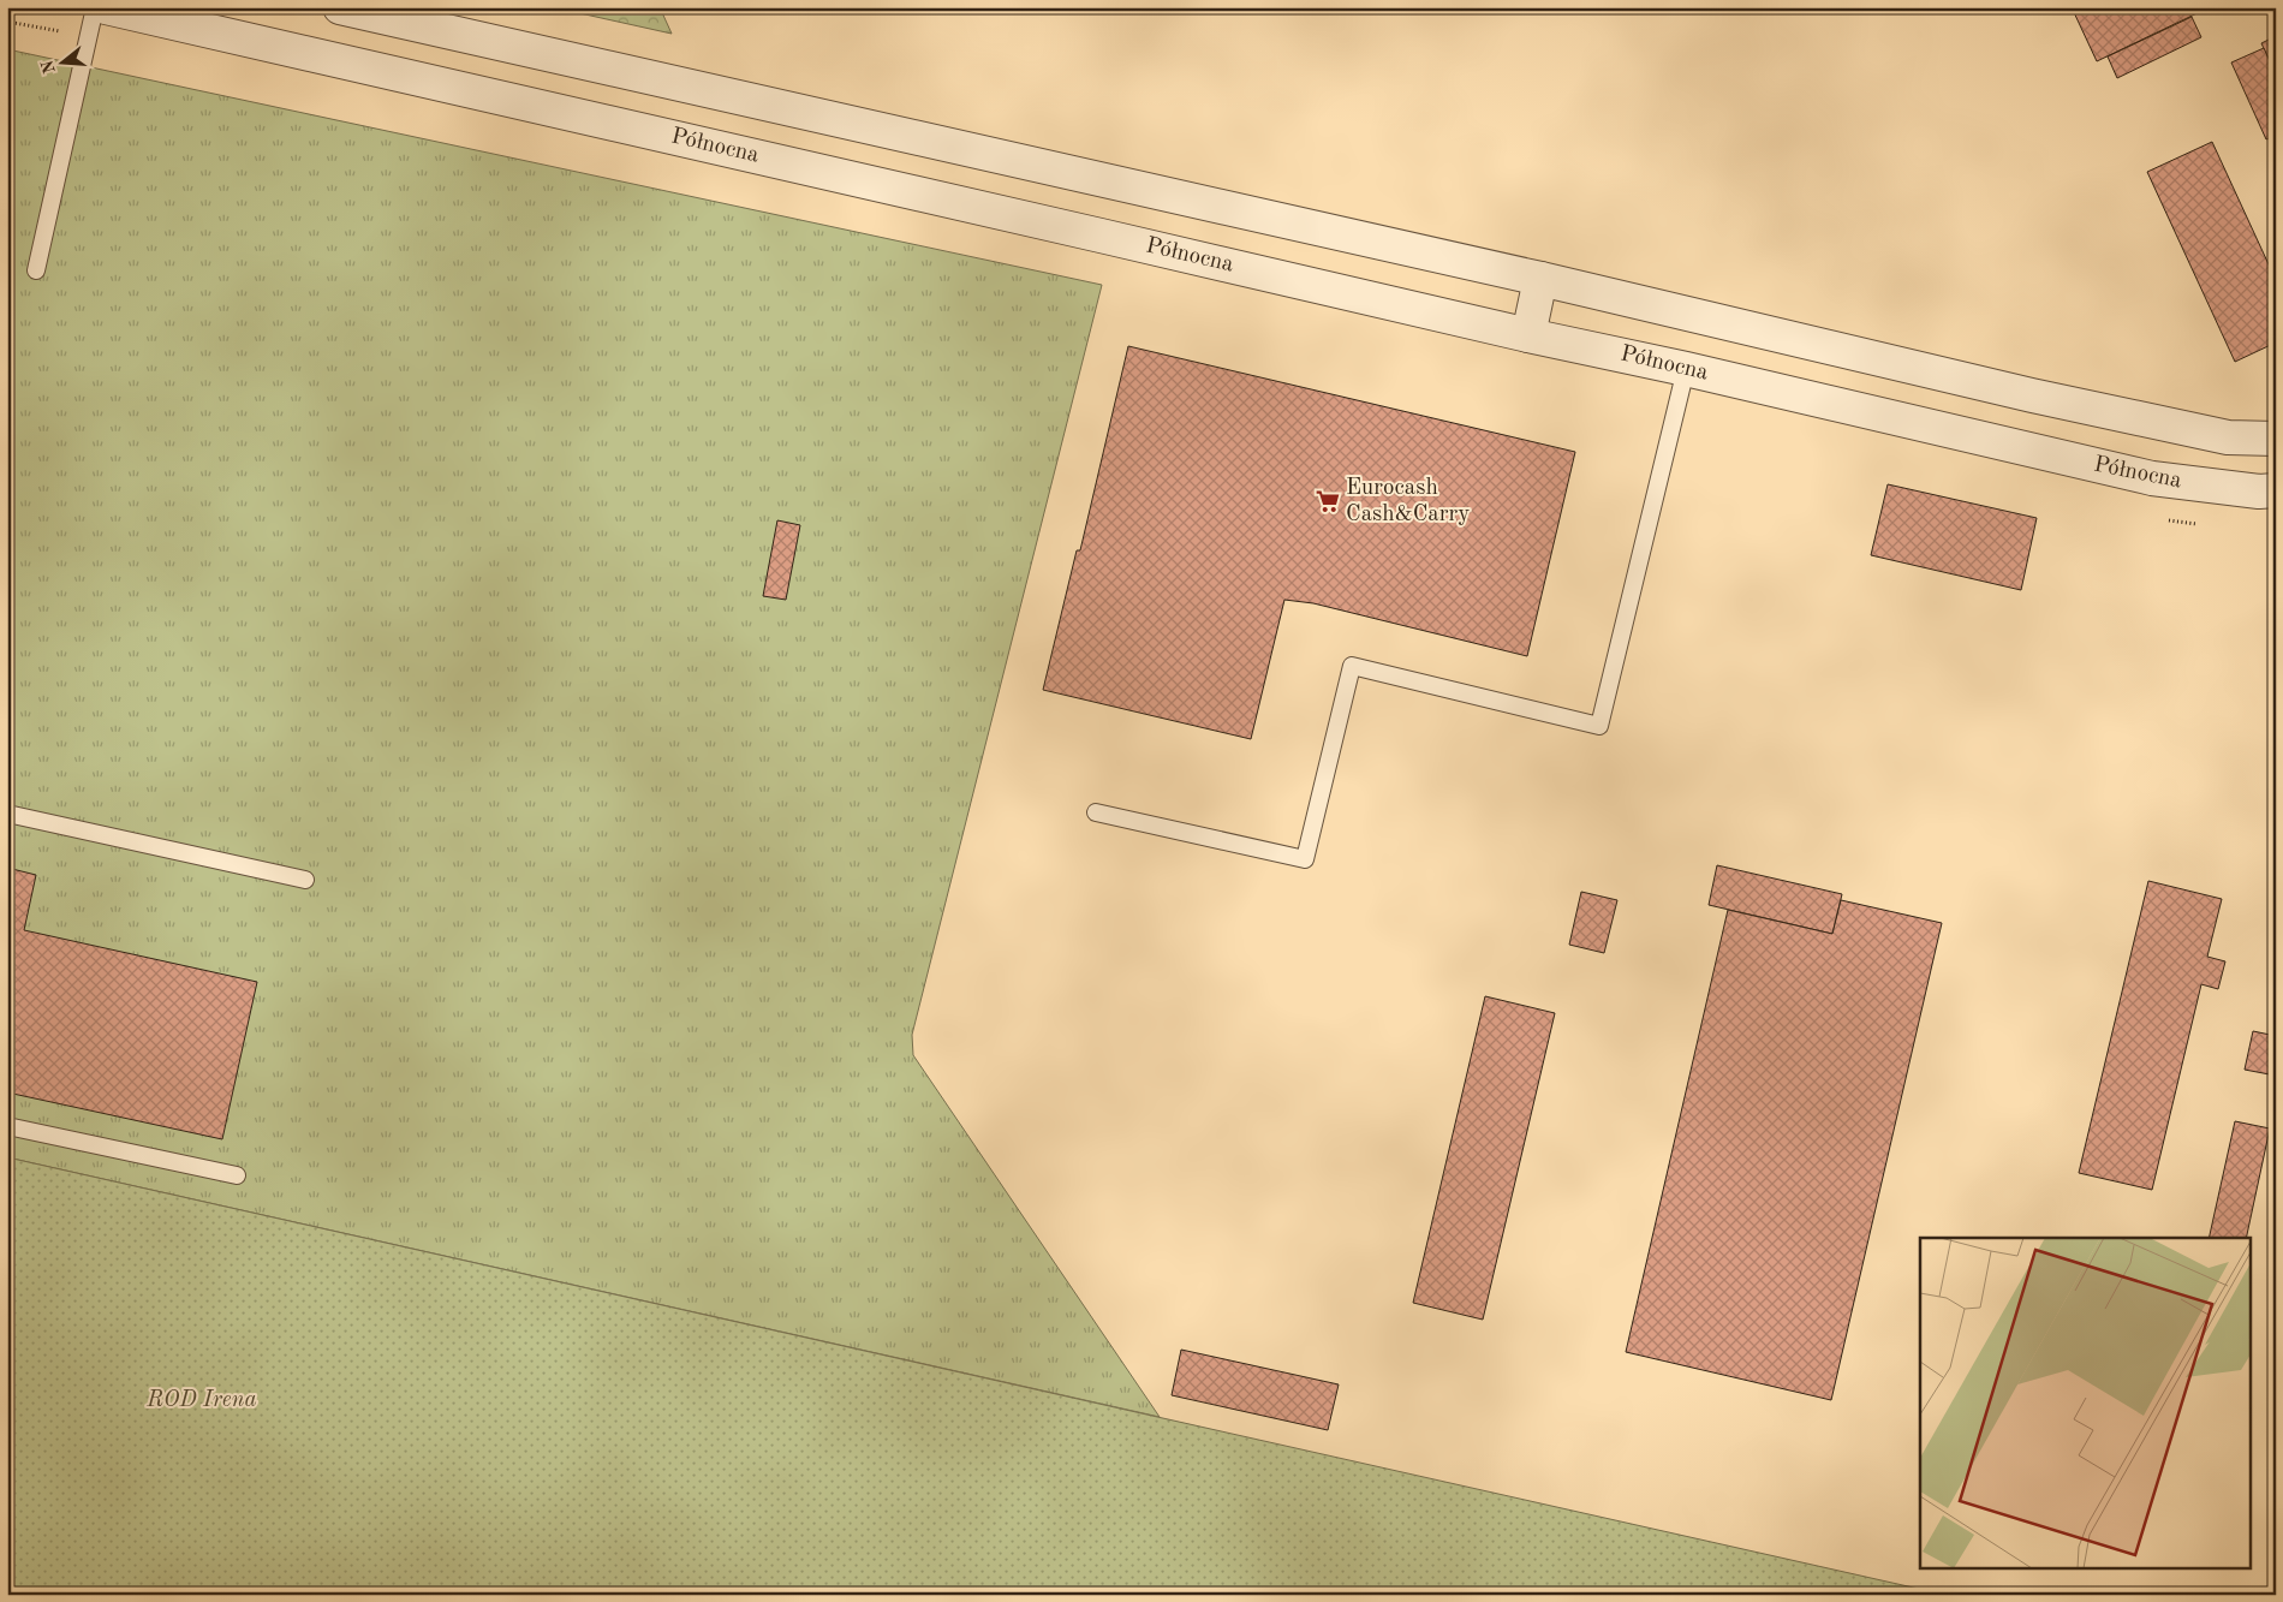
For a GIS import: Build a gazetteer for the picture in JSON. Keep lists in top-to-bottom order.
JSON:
{
  "streets": {
    "street": ["Północna"]
  },
  "parks": ["ROD Irena"],
  "places": {
    "supermarket": ["Eurocash Cash&Carry"]
  },
  "north": "left"
}
